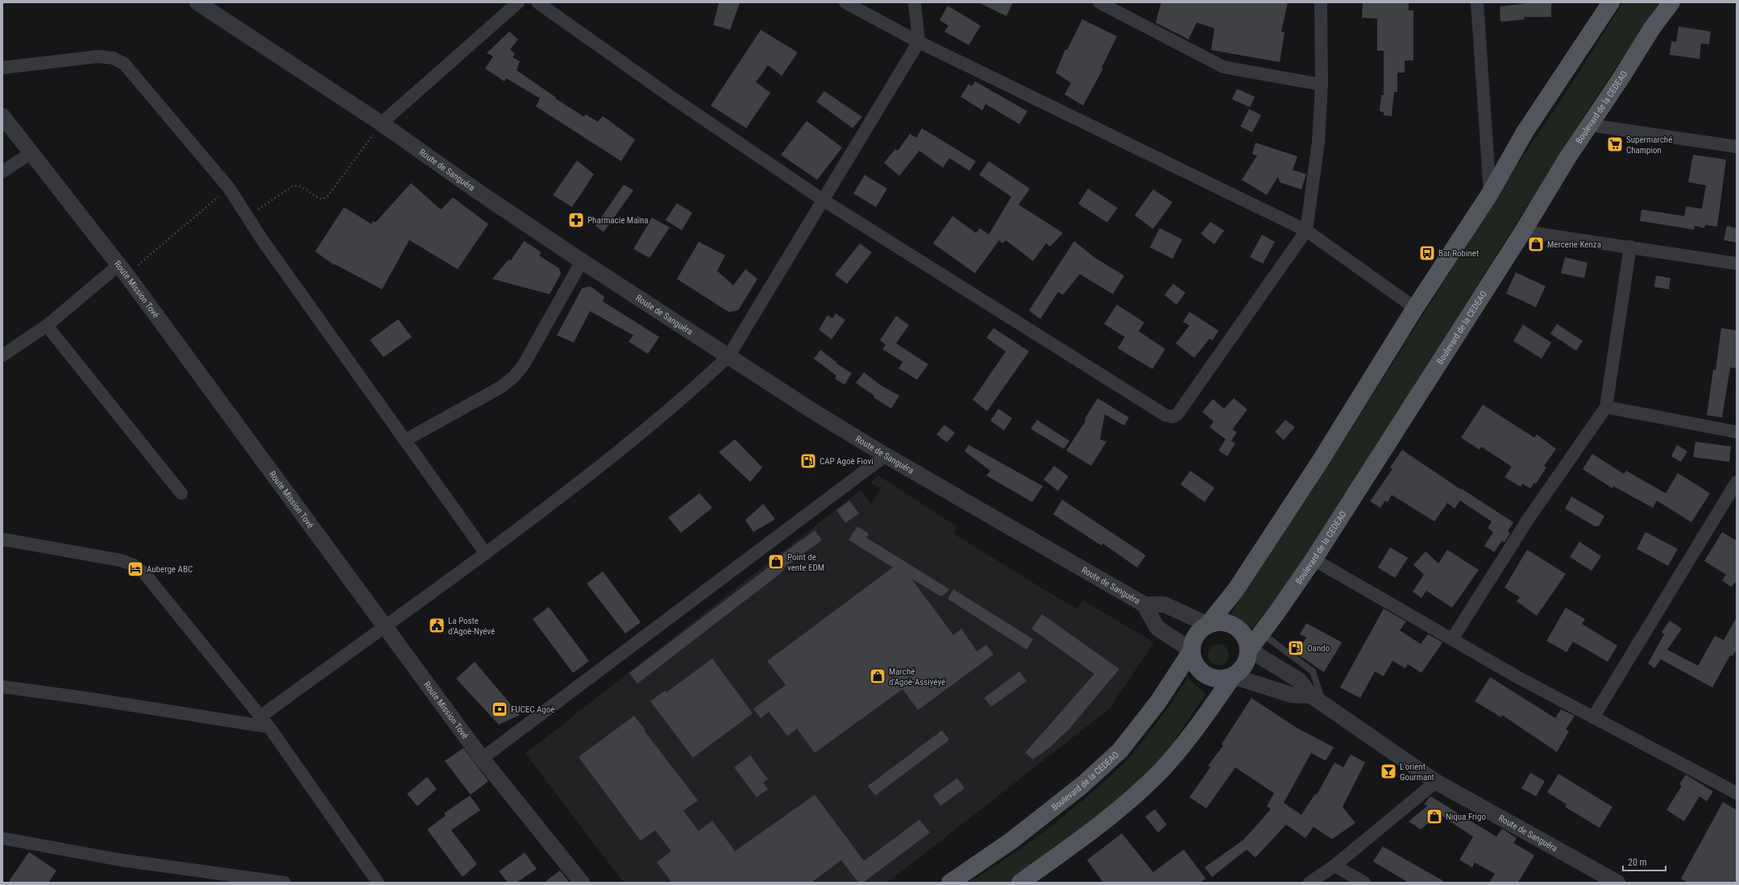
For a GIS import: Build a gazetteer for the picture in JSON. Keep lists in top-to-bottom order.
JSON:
{
  "streets": {
    "main road": ["Boulevard de la CEDEAO"],
    "street": ["Route de Sanguéra", "Route Mission Tové"]
  },
  "crossings": [
    ["Boulevard de la CEDEAO", "Route de Sanguéra"]
  ],
  "places": {
    "supermarket": ["Supermarché Champion"],
    "pharmacy": ["Pharmacie Maïna"],
    "shop": [
      "Mercerie Kenza",
      "Point de vente EDM",
      "Marché d'Agoè-Assiyéyé",
      "Niqua Frigo"
    ],
    "bus stop": ["Bar Robinet"],
    "fuel station": ["CAP Agoè Fiovi", "Oando"],
    "hotel": ["Auberge ABC"],
    "public building": ["La Poste d'Agoè-Nyévé"],
    "bank": ["FUCEC Agoè"],
    "bar": ["L'orient Gourmant"]
  },
  "scale_bar": "20 m"
}
